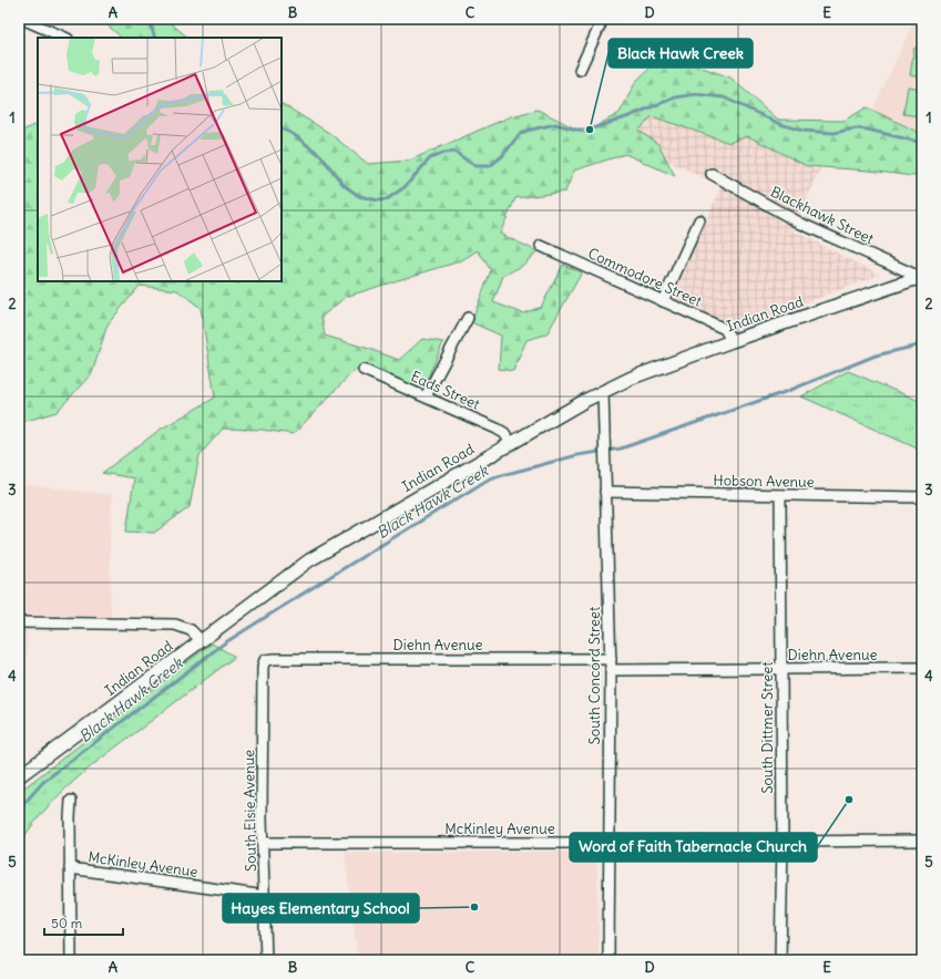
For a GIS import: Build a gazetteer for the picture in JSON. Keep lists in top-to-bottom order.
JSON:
{
  "streets": {
    "street": [
      "Blackhawk Street",
      "Commodore Street",
      "Indian Road",
      "Eads Street",
      "Hobson Avenue",
      "Diehn Avenue",
      "South Concord Street",
      "South Dittmer Street",
      "South Elsie Avenue",
      "McKinley Avenue"
    ]
  },
  "crossings": [
    ["Blackhawk Street", "Indian Road"],
    ["Commodore Street", "Indian Road"],
    ["Indian Road", "Eads Street"],
    ["Indian Road", "South Concord Street"],
    ["Hobson Avenue", "South Concord Street"],
    ["Hobson Avenue", "South Dittmer Street"],
    ["Diehn Avenue", "South Concord Street"],
    ["Diehn Avenue", "South Dittmer Street"],
    ["Diehn Avenue", "South Elsie Avenue"],
    ["South Concord Street", "McKinley Avenue"],
    ["South Dittmer Street", "McKinley Avenue"],
    ["South Elsie Avenue", "McKinley Avenue"]
  ],
  "water": ["Black Hawk Creek"],
  "places": ["Black Hawk Creek", "Word of Faith Tabernacle Church", "Hayes Elementary School"],
  "scale_bar": "50 m",
  "grid": {
    "columns": [
      "A",
      "B",
      "C",
      "D",
      "E"
    ],
    "rows": [
      "1",
      "2",
      "3",
      "4",
      "5"
    ]
  }
}
